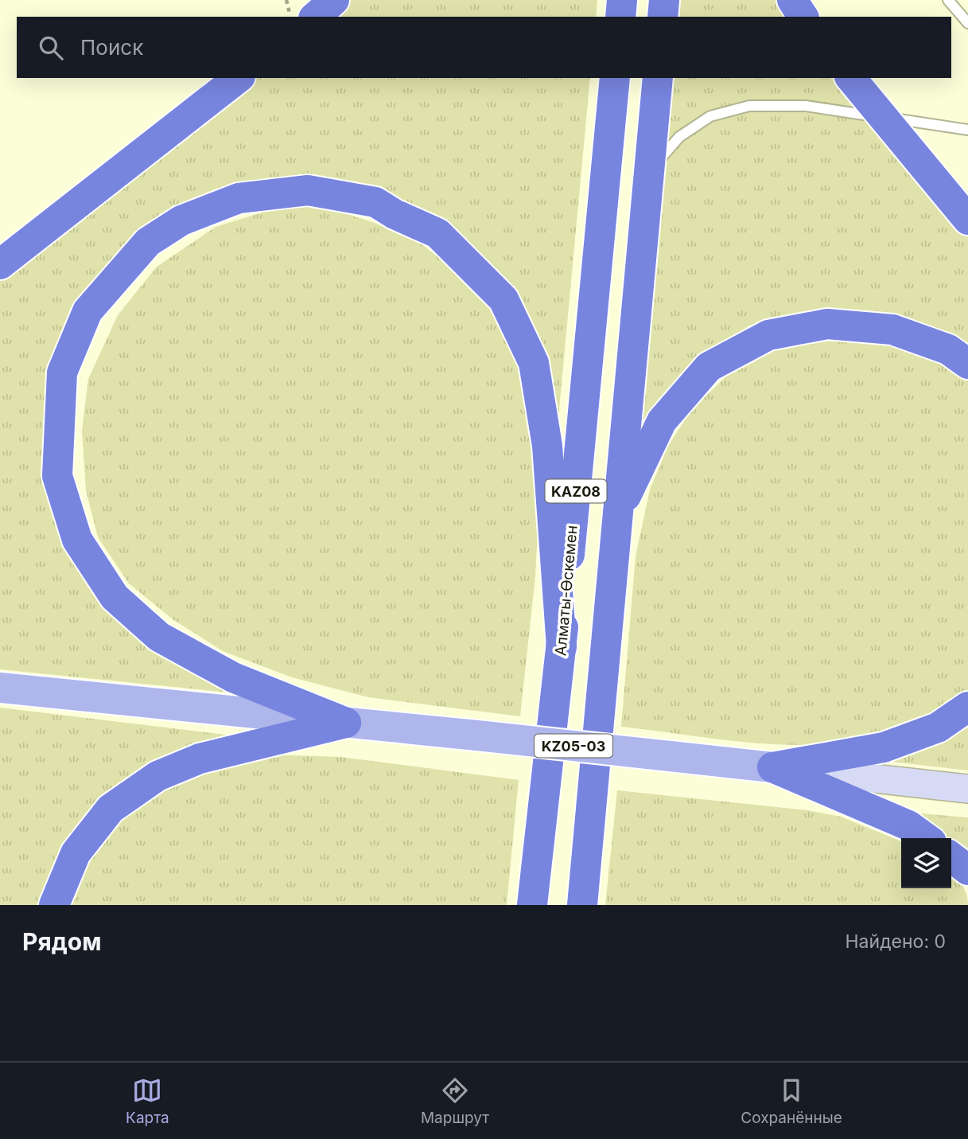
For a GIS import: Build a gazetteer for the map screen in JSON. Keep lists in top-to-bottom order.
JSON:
{
  "streets": {
    "highway": ["KAZ08", "Алматы-Өскемен"],
    "main road": ["KZ05-03"]
  },
  "page": {
    "search": "Поиск",
    "heading": ["Рядом", "Найдено: 0"],
    "nav": ["Карта", "Маршрут", "Сохранённые"]
  }
}
